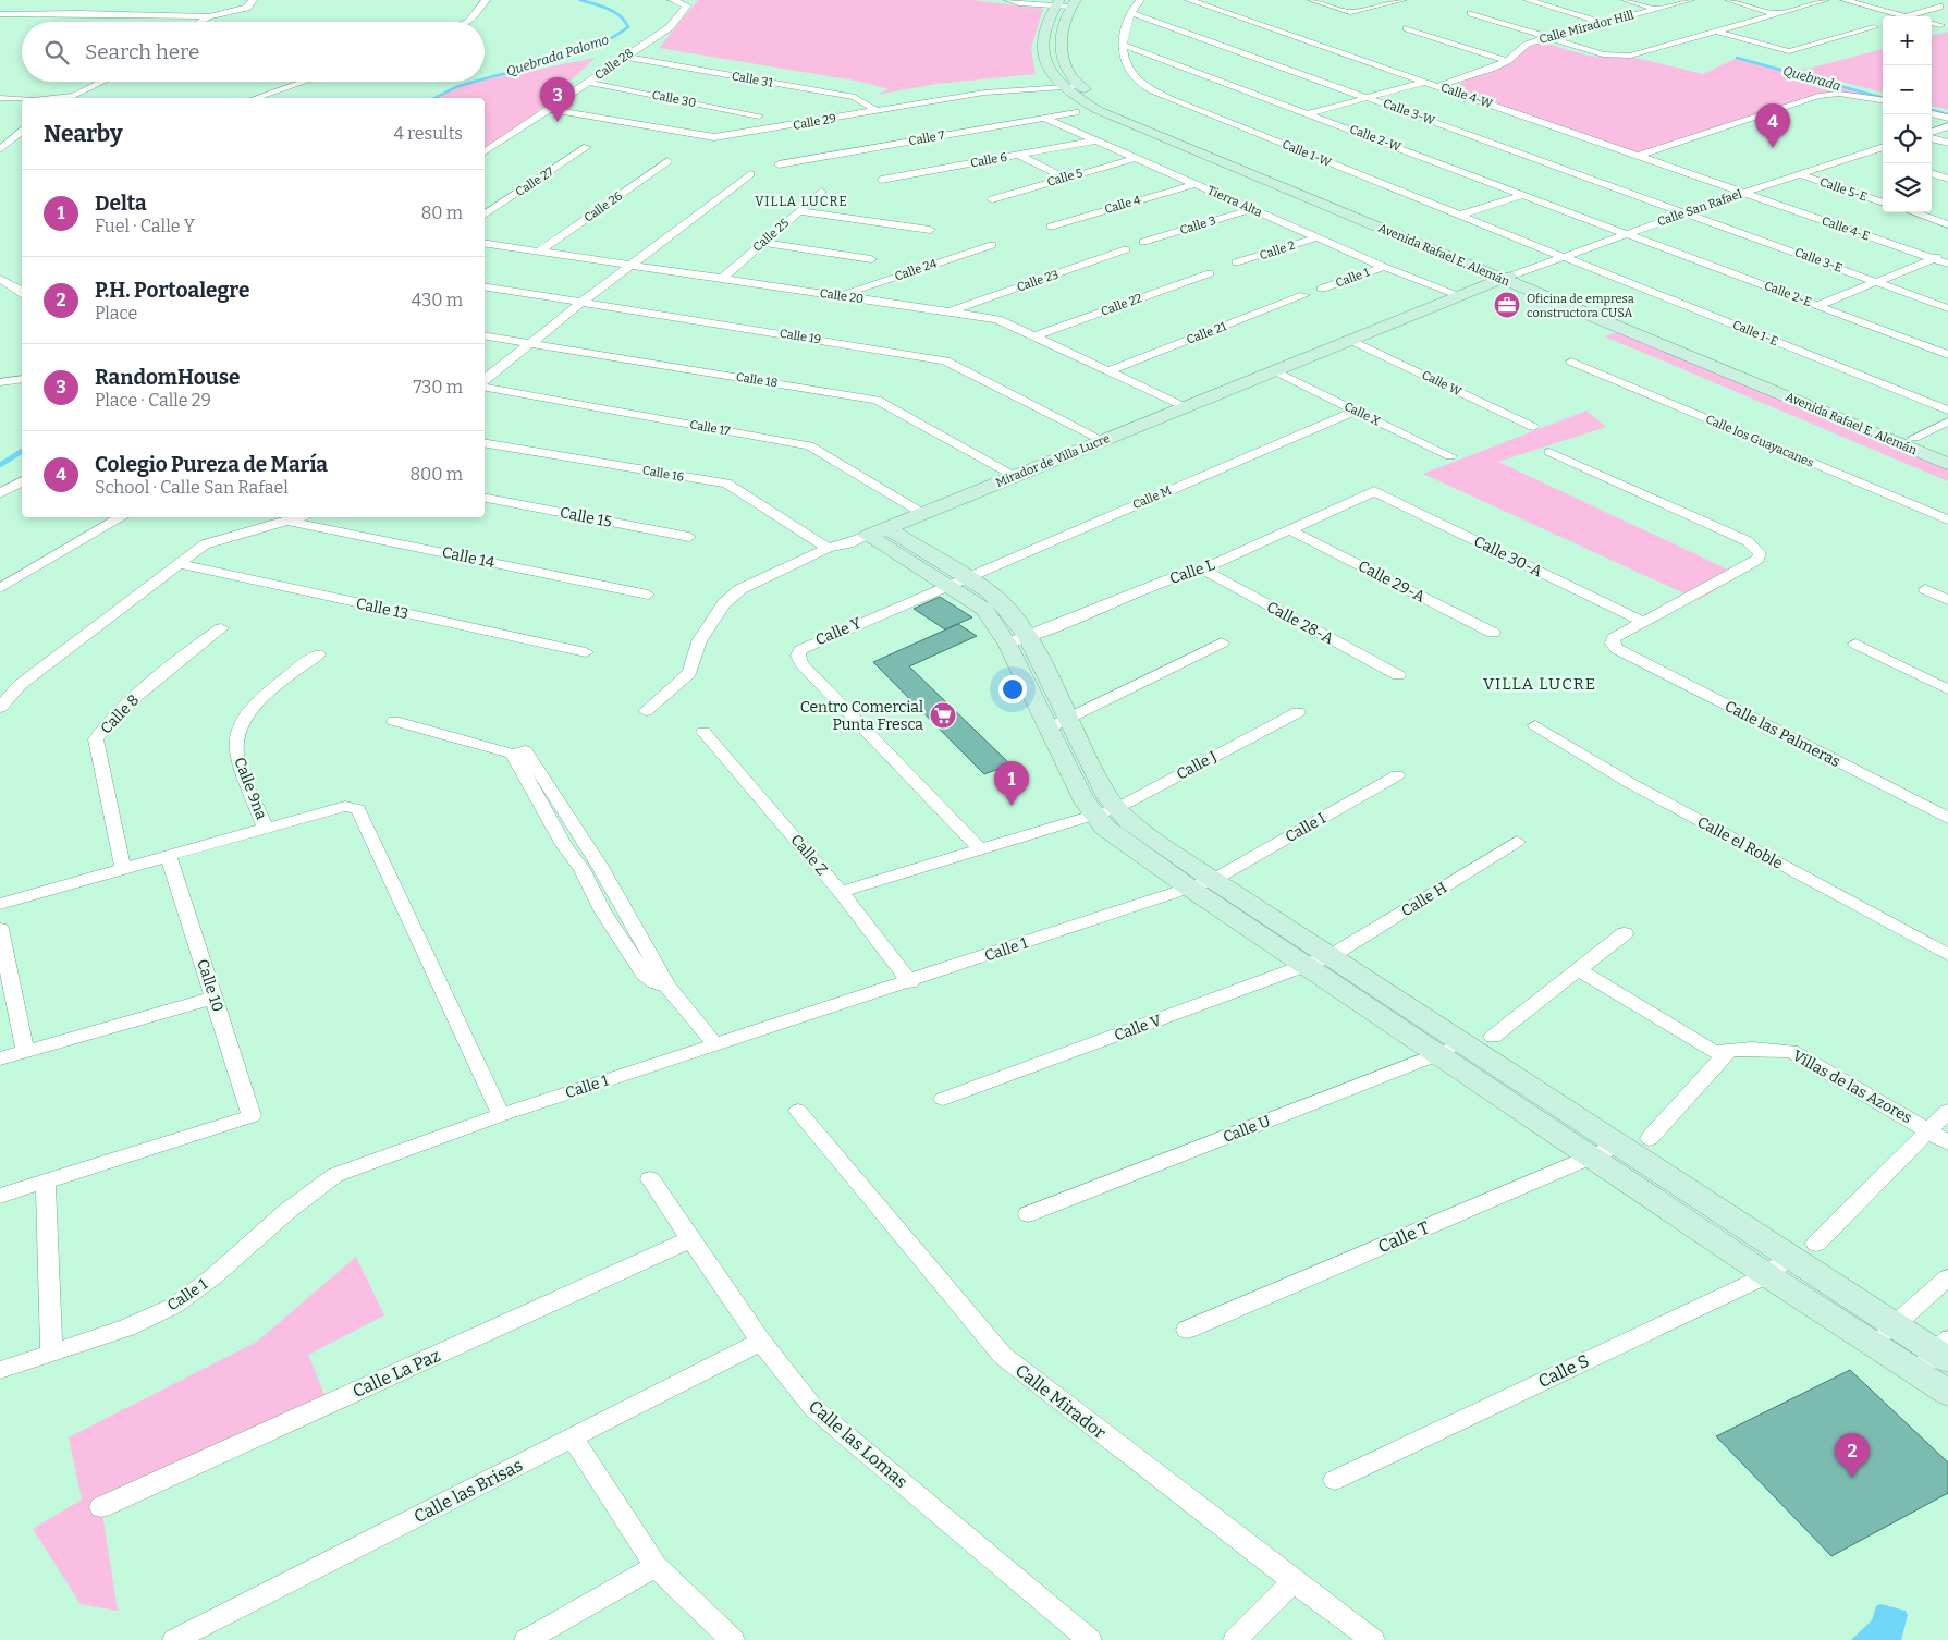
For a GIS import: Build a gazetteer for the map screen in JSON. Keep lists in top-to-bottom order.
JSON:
{
  "streets": {
    "main road": ["Avenida Rafael E. Alemán", "Mirador de Villa Lucre"],
    "street": [
      "Calle Mirador Hill",
      "Calle 28",
      "Calle 31",
      "Calle 4-W",
      "Calle 30",
      "Calle 3-W",
      "Calle 29",
      "Calle 7",
      "Calle 2-W",
      "Calle 1-W",
      "Calle 6",
      "Calle 5",
      "Calle 27",
      "Calle 5-E",
      "Tierra Alta",
      "Calle 4",
      "Calle 26",
      "Calle San Rafael",
      "Calle 3",
      "Calle 4-E",
      "Calle 25",
      "Calle 2",
      "Calle 3-E",
      "Calle 24",
      "Calle 1",
      "Calle 23",
      "Calle 2-E",
      "Calle 20",
      "Calle 22",
      "Calle 21",
      "Calle 1-E",
      "Calle 19",
      "Calle 18",
      "Calle W",
      "Calle X",
      "Calle 17",
      "Calle los Guayacanes",
      "Calle 16",
      "Calle M",
      "Calle 15",
      "Calle 30-A",
      "Calle 14",
      "Calle L",
      "Calle 29-A",
      "Calle 13",
      "Calle 28-A",
      "Calle Y",
      "Calle 8",
      "Calle las Palmeras",
      "Calle J",
      "Calle 9na",
      "Calle I",
      "Calle el Roble",
      "Calle Z",
      "Calle H",
      "Calle 10",
      "Calle V",
      "Villas de las Azores",
      "Calle U",
      "Calle T",
      "Calle S",
      "Calle La Paz",
      "Calle Mirador",
      "Calle las Lomas",
      "Calle las Brisas"
    ]
  },
  "crossings": [
    ["Calle Mirador Hill", "Calle 4-W"],
    ["Calle 28", "Calle 31"],
    ["Calle 28", "Calle 30"],
    ["Calle 28", "Calle 29"],
    ["Calle 31", "Calle 29"],
    ["Calle 4-W", "Calle San Rafael"],
    ["Calle 4-W", "Calle 4-E"],
    ["Calle 3-W", "Calle 1-W"],
    ["Calle 3-W", "Calle San Rafael"],
    ["Calle 3-W", "Calle 3-E"],
    ["Calle 29", "Avenida Rafael E. Alemán"],
    ["Calle 7", "Tierra Alta"],
    ["Calle 2-W", "Calle 1-W"],
    ["Calle 2-W", "Calle San Rafael"],
    ["Calle 2-W", "Calle 2-E"],
    ["Calle 1-W", "Calle San Rafael"],
    ["Calle 1-W", "Calle 1-E"],
    ["Calle 6", "Tierra Alta"],
    ["Calle 5", "Tierra Alta"],
    ["Calle 5-E", "Calle San Rafael"],
    ["Tierra Alta", "Calle 4"],
    ["Tierra Alta", "Calle 3"],
    ["Tierra Alta", "Calle 2"],
    ["Tierra Alta", "Calle 1"],
    ["Tierra Alta", "Mirador de Villa Lucre"],
    ["Calle 26", "Calle 20"],
    ["Calle San Rafael", "Calle 4-E"],
    ["Calle San Rafael", "Avenida Rafael E. Alemán"],
    ["Calle San Rafael", "Calle 3-E"],
    ["Calle San Rafael", "Calle 2-E"],
    ["Calle San Rafael", "Calle 1-E"],
    ["Calle San Rafael", "Mirador de Villa Lucre"],
    ["Calle 25", "Calle 20"],
    ["Avenida Rafael E. Alemán", "Mirador de Villa Lucre"],
    ["Calle 24", "Calle 20"],
    ["Calle 1", "Calle I"],
    ["Calle 1", "Calle Z"],
    ["Calle 23", "Calle 20"],
    ["Calle 20", "Calle 22"],
    ["Calle 20", "Calle 21"],
    ["Calle 20", "Mirador de Villa Lucre"],
    ["Calle 19", "Mirador de Villa Lucre"],
    ["Calle 18", "Mirador de Villa Lucre"],
    ["Calle W", "Mirador de Villa Lucre"],
    ["Calle X", "Mirador de Villa Lucre"],
    ["Calle X", "Calle M"],
    ["Calle 17", "Mirador de Villa Lucre"],
    ["Mirador de Villa Lucre", "Calle 16"],
    ["Calle M", "Calle Y"],
    ["Calle 30-A", "Calle L"],
    ["Calle 30-A", "Calle las Palmeras"],
    ["Calle L", "Calle 29-A"],
    ["Calle L", "Calle 28-A"],
    ["Calle Y", "Calle J"],
    ["Calle J", "Calle Z"],
    ["Calle H", "Calle V"],
    ["Calle La Paz", "Calle las Lomas"],
    ["Calle las Lomas", "Calle las Brisas"]
  ],
  "districts": ["VILLA LUCRE", "VILLA LUCRE"],
  "water": ["Quebrada Palomo", "Quebrada"],
  "places": {
    "office": ["Oficina de empresa constructora CUSA"],
    "supermarket": ["Centro Comercial Punta Fresca"]
  },
  "page": {
    "map_buttons": ["+", "−"],
    "search": "Search here",
    "pins": [
      "3",
      "4",
      "1",
      "2"
    ],
    "heading": ["Nearby", "4 results"],
    "list": [
      {
        "mark": "1",
        "name": "Delta",
        "note": "Fuel · Calle Y",
        "value": "80 m"
      },
      {
        "mark": "2",
        "name": "P.H. Portoalegre",
        "note": "Place",
        "value": "430 m"
      },
      {
        "mark": "3",
        "name": "RandomHouse",
        "note": "Place · Calle 29",
        "value": "730 m"
      },
      {
        "mark": "4",
        "name": "Colegio Pureza de María",
        "note": "School · Calle San Rafael",
        "value": "800 m"
      }
    ]
  }
}
